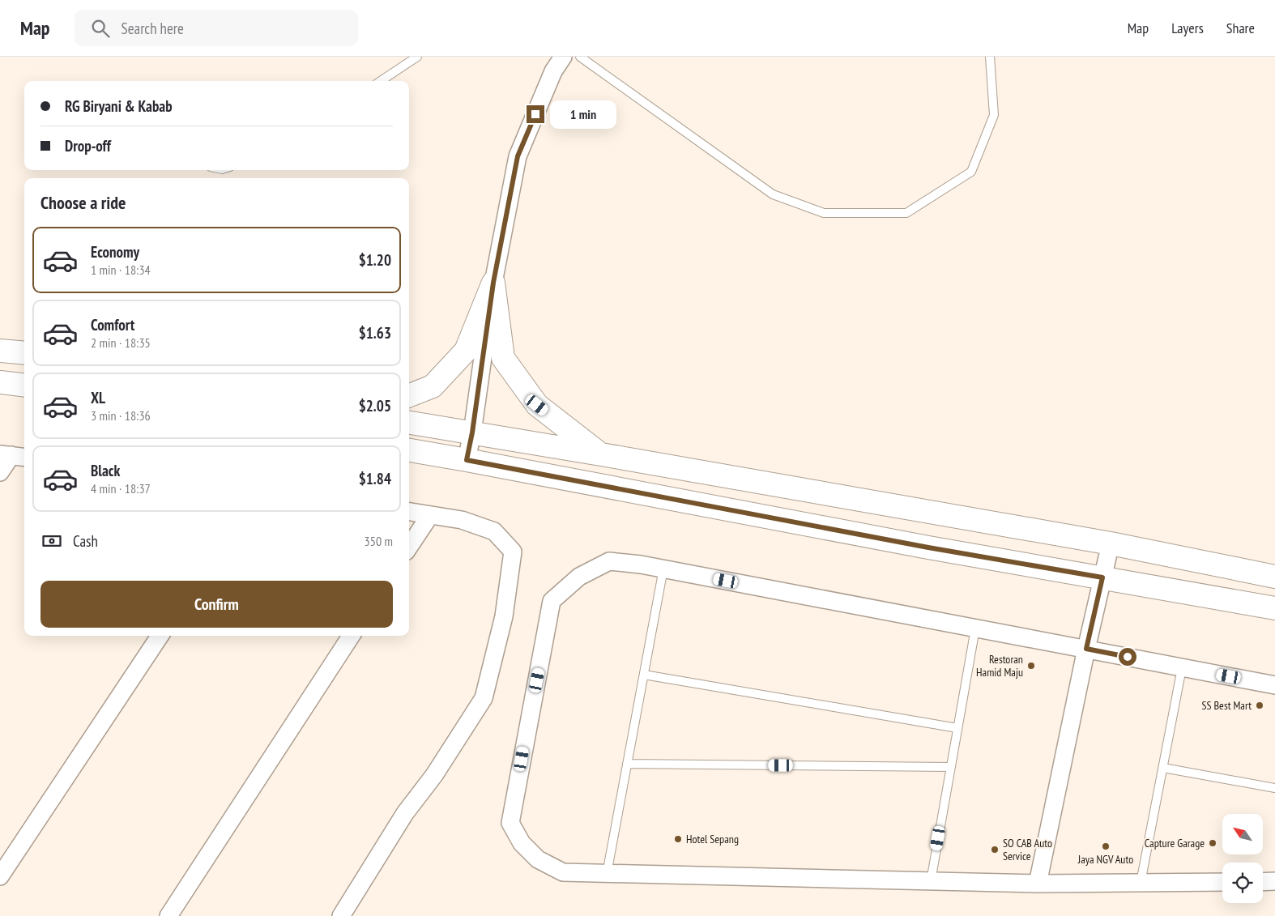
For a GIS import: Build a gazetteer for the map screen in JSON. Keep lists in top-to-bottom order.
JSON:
{
  "places": [
    "Restoran Hamid Maju",
    "SS Best Mart",
    "Hotel Sepang",
    "Capture Garage",
    "Jaya NGV Auto",
    "SO CAB Auto Service"
  ],
  "north": "top left",
  "page": {
    "header": "Map",
    "search": "Search here",
    "nav": ["Map", "Layers", "Share"],
    "banner": ["RG Biryani & Kabab", "Drop-off"],
    "bubble": "1 min",
    "heading": "Choose a ride",
    "list": [
      {
        "name": "Economy",
        "note": "1 min · 18:34",
        "value": "$1.20"
      },
      {
        "name": "Comfort",
        "note": "2 min · 18:35",
        "value": "$1.63"
      },
      {
        "name": "XL",
        "note": "3 min · 18:36",
        "value": "$2.05"
      },
      {
        "name": "Black",
        "note": "4 min · 18:37",
        "value": "$1.84"
      }
    ],
    "pay": ["Cash", "350 m"],
    "buttons": "Confirm"
  }
}
